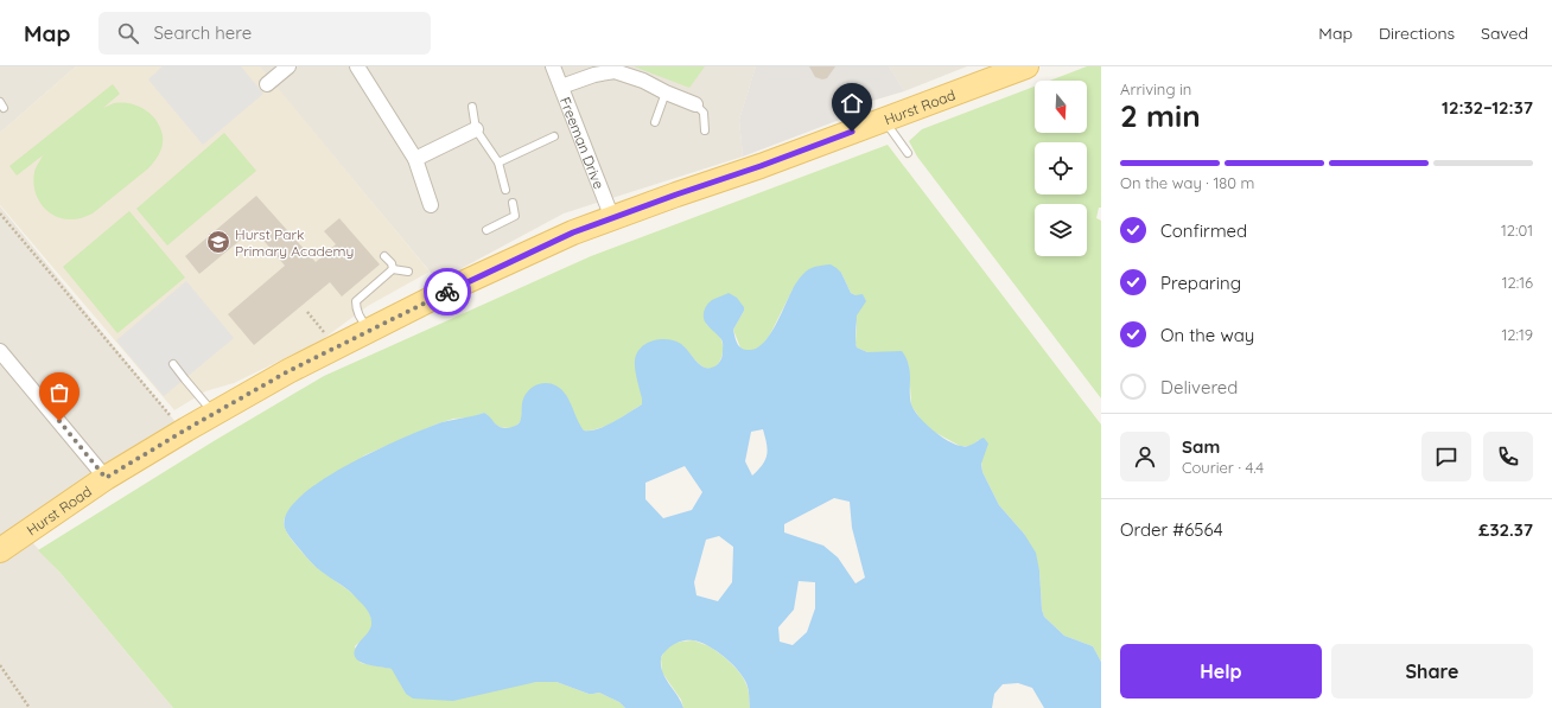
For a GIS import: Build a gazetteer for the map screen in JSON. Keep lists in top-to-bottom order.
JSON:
{
  "streets": {
    "main road": ["Hurst Road"],
    "street": ["Freeman Drive"]
  },
  "crossings": [
    ["Hurst Road", "Freeman Drive"]
  ],
  "places": {
    "school or university": ["Hurst Park Primary Academy"]
  },
  "north": "bottom",
  "page": {
    "header": "Map",
    "search": "Search here",
    "nav": ["Map", "Directions", "Saved"],
    "heading": ["2 min", "Arriving in", "12:32–12:37"],
    "panel": [
      "Sam",
      "Courier · 4.4",
      "Order #6564",
      "£32.37"
    ],
    "bar": "On the way · 180 m",
    "list": [
      ["Confirmed", "12:01"],
      ["Preparing", "12:16"],
      ["On the way", "12:19"],
      "Delivered"
    ],
    "buttons": ["Help", "Share"]
  }
}
